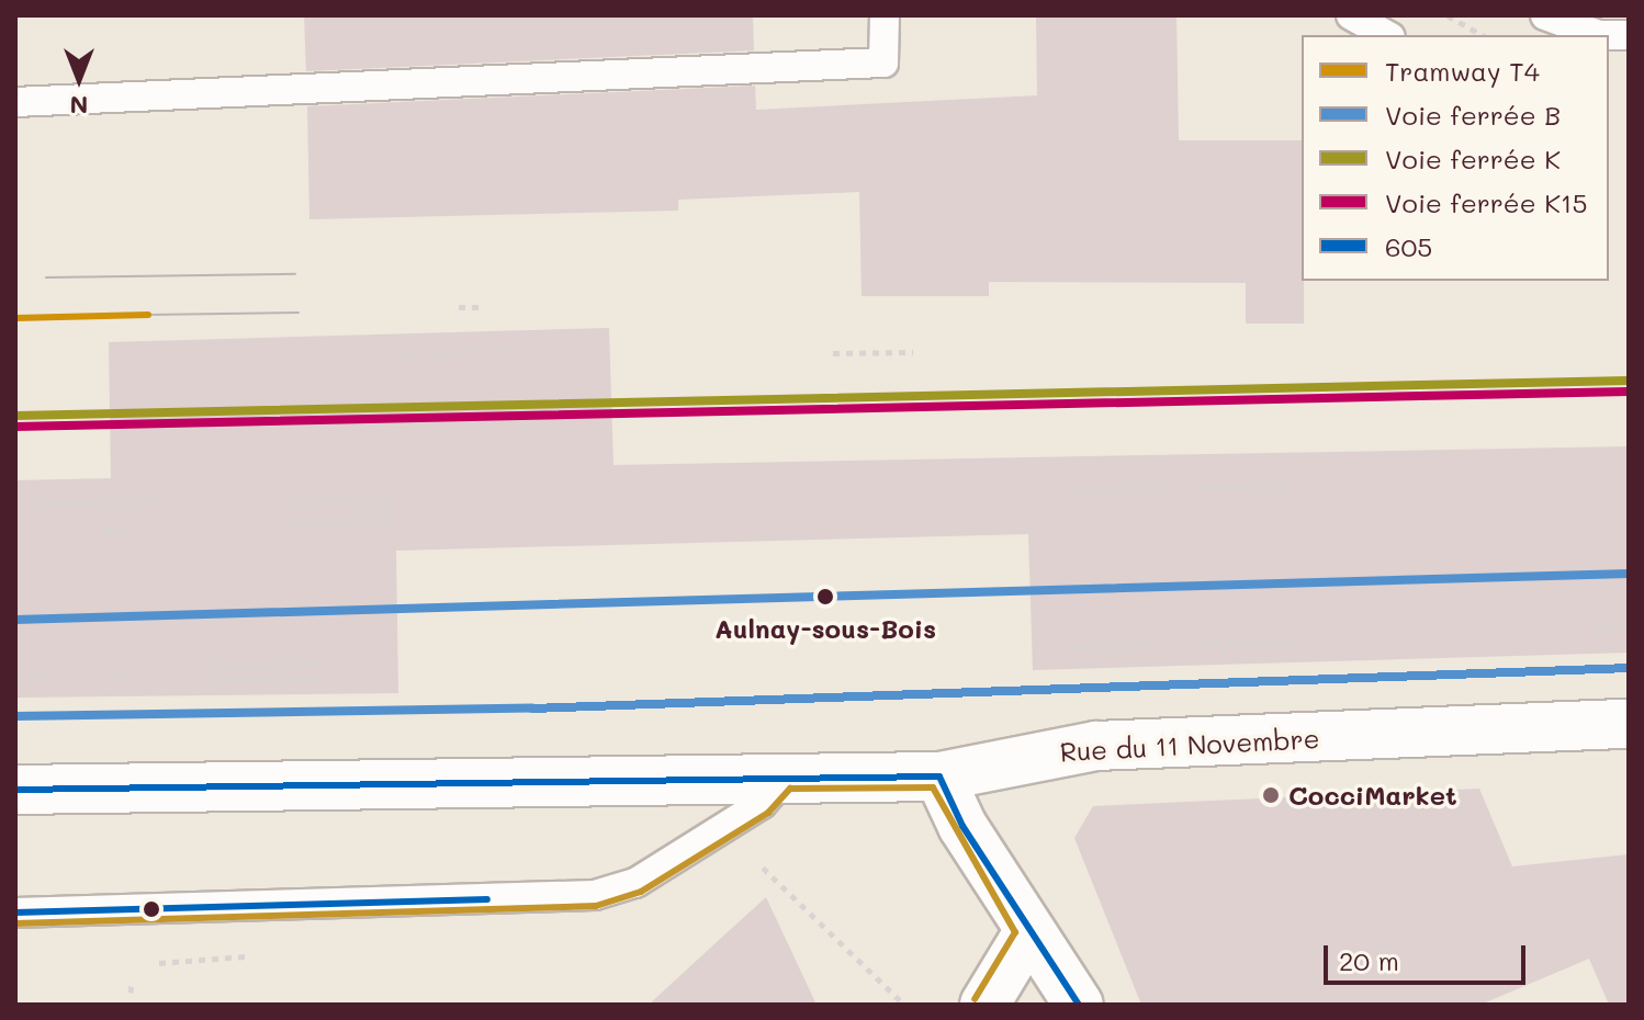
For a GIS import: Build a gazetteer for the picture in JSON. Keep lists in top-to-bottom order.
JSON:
{
  "streets": {
    "street": ["Rue du 11 Novembre"]
  },
  "places": ["Aulnay-sous-Bois", "CocciMarket"],
  "lines": [
    "tram line T4",
    "rail line K",
    "rail line K15",
    "rail line B",
    "transit line 605"
  ],
  "legend": [
    "Tramway T4",
    "Voie ferrée B",
    "Voie ferrée K",
    "Voie ferrée K15",
    "605"
  ],
  "scale_bar": "20 m",
  "north": "bottom"
}
